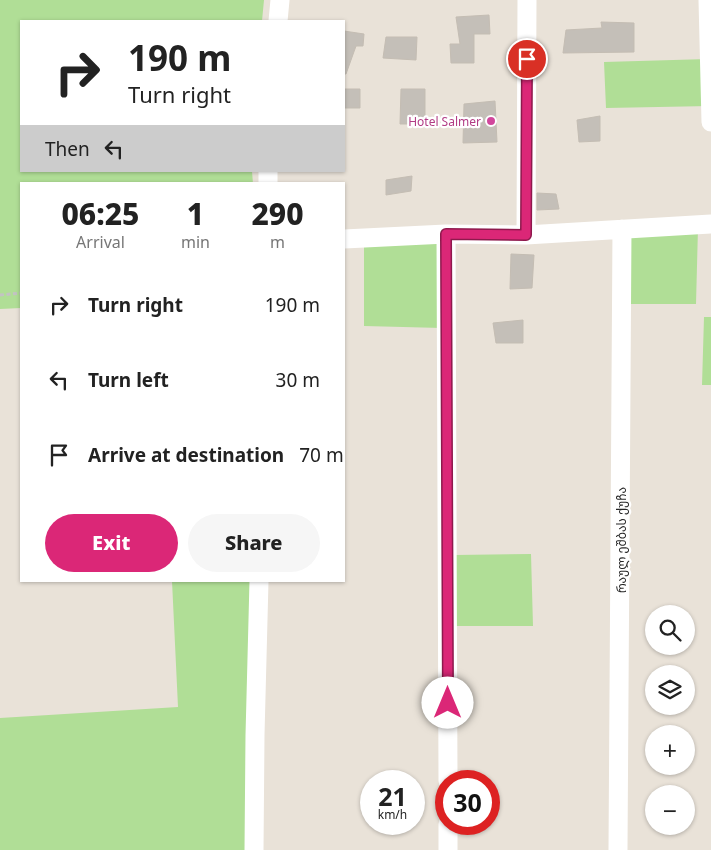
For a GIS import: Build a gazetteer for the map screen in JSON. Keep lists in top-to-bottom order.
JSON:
{
  "streets": {
    "street": ["რაულ ეშბას ქუჩა"]
  },
  "places": ["Hotel Salmer"],
  "page": {
    "turn": ["190 m", "Turn right"],
    "then": "Then",
    "eta": [
      "06:25",
      "Arrival",
      "1",
      "min",
      "290",
      "m"
    ],
    "list": [
      {
        "name": "Turn right",
        "value": "190 m"
      },
      {
        "name": "Turn left",
        "value": "30 m"
      },
      {
        "name": "Arrive at destination",
        "value": "70 m"
      }
    ],
    "buttons": ["Exit", "Share"],
    "map_buttons": ["+", "−"],
    "speed": "21 km/h",
    "limit": "30"
  }
}
